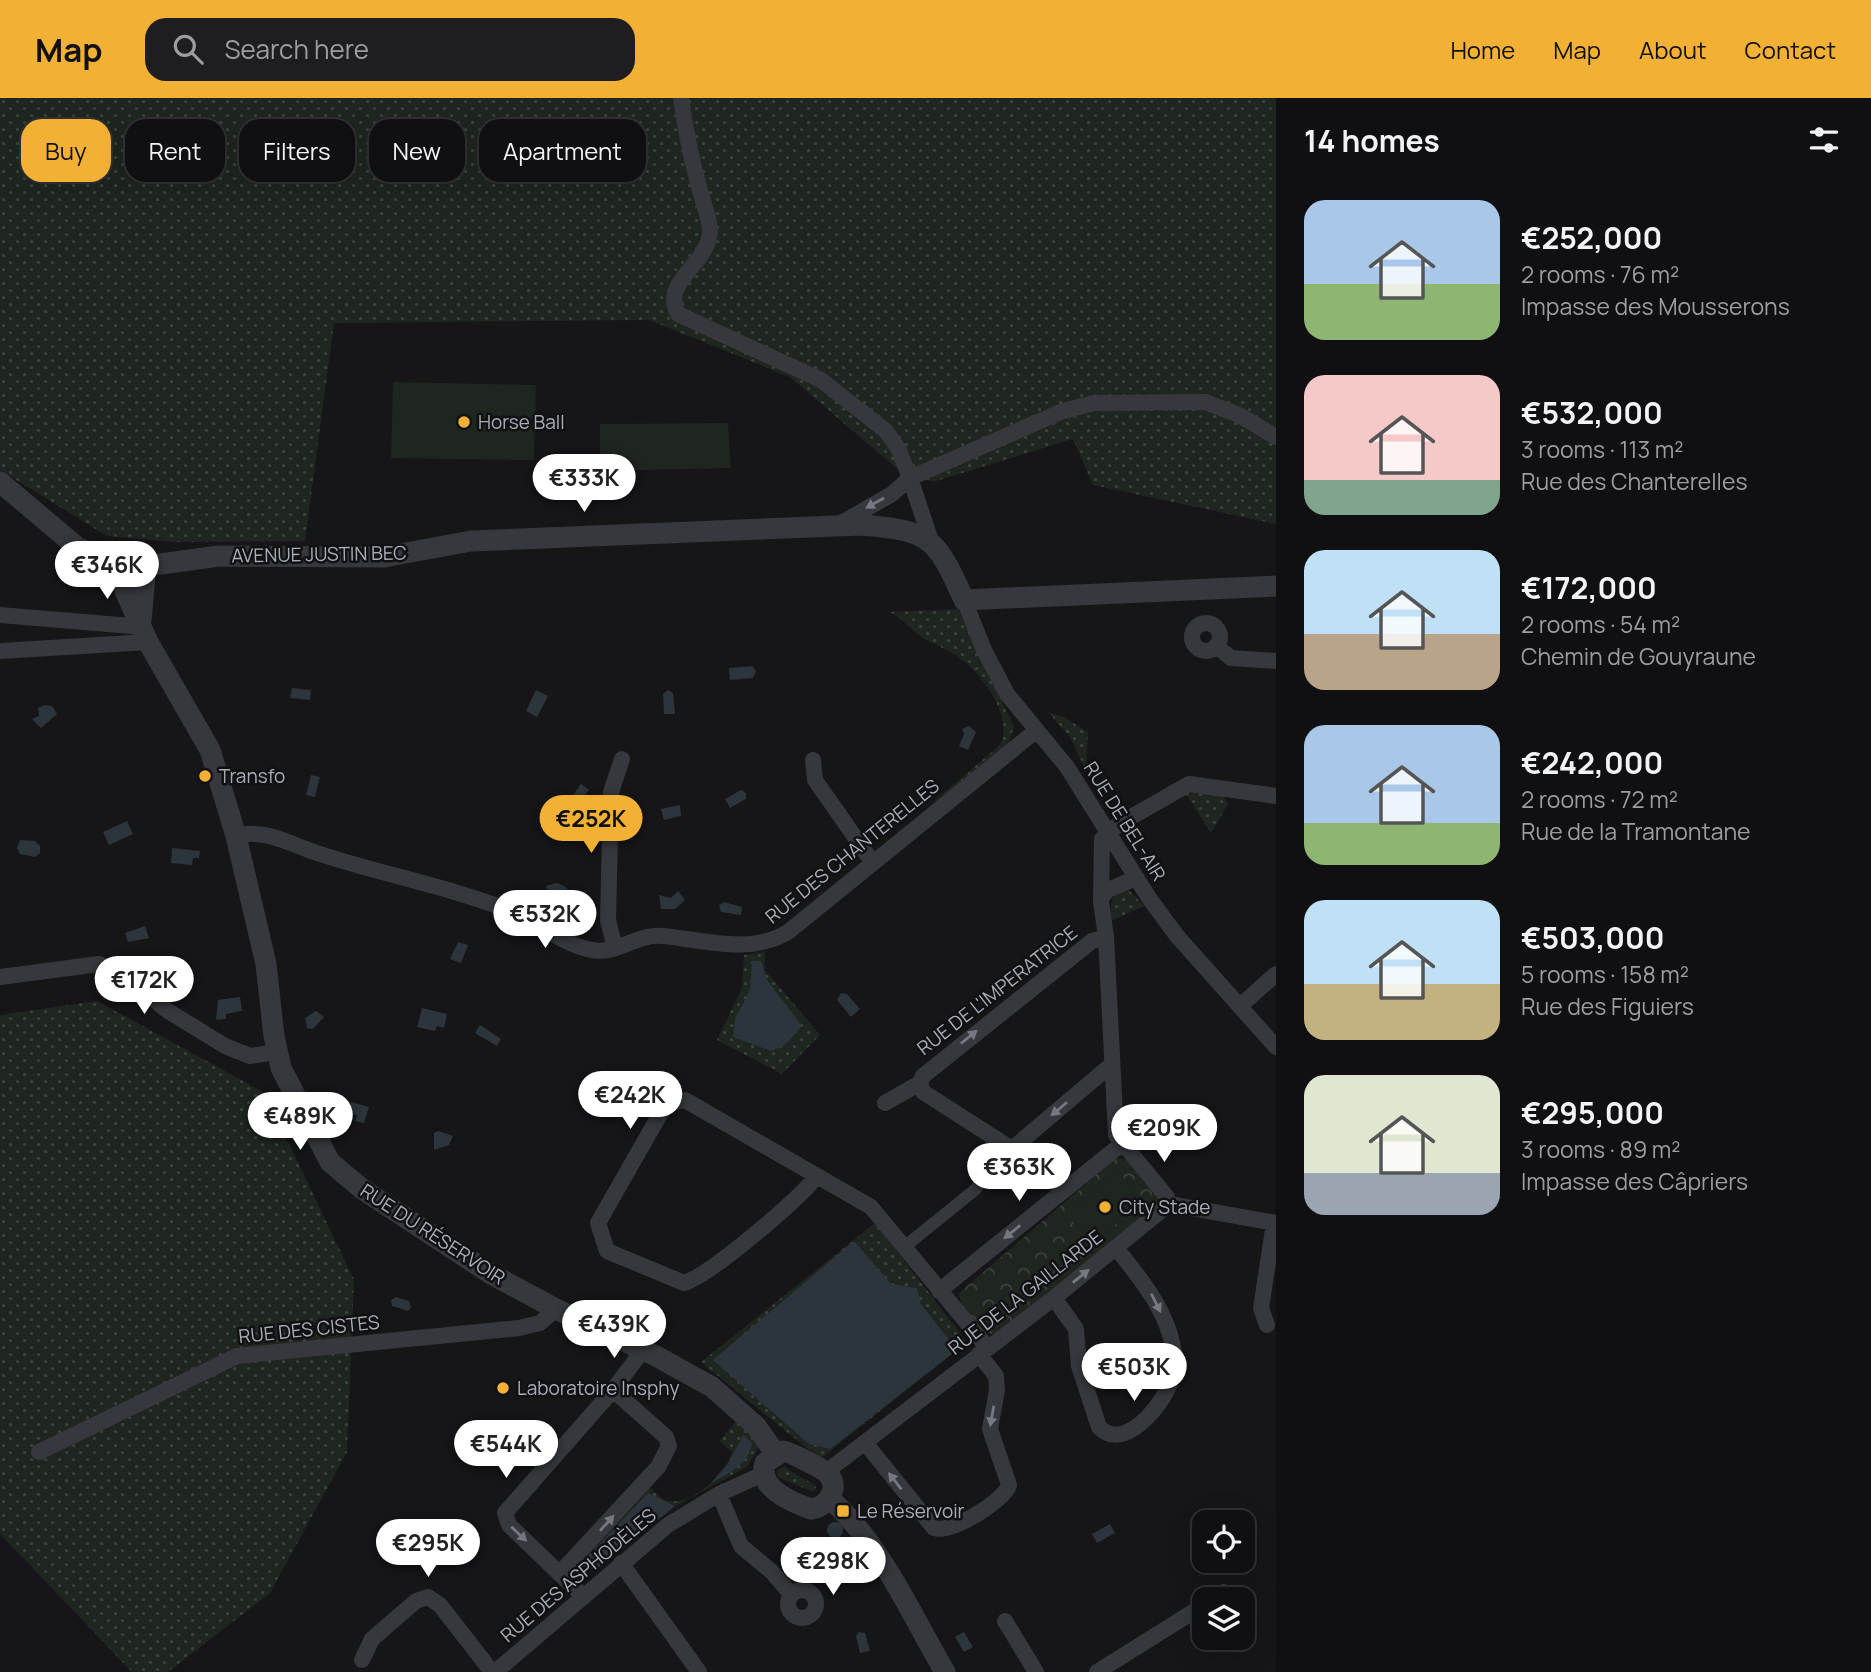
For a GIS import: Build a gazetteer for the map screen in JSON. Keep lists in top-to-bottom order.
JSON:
{
  "streets": {
    "street": [
      "AVENUE JUSTIN BEC",
      "RUE DE BEL-AIR",
      "RUE DES CHANTERELLES",
      "RUE DE L'IMPERATRICE",
      "RUE DU RÉSERVOIR",
      "RUE DE LA GAILLARDE",
      "RUE DES CISTES",
      "RUE DES ASPHODÈLES"
    ]
  },
  "crossings": [
    ["AVENUE JUSTIN BEC", "RUE DU RÉSERVOIR"],
    ["RUE DE BEL-AIR", "RUE DES CHANTERELLES"],
    ["RUE DES CHANTERELLES", "RUE DU RÉSERVOIR"],
    ["RUE DU RÉSERVOIR", "RUE DES CISTES"]
  ],
  "places": {
    "other": [
      "Horse Ball",
      "Transfo",
      "City Stade",
      "Laboratoire Insphy"
    ],
    "transit": ["Le Réservoir"]
  },
  "page": {
    "header": "Map",
    "search": "Search here",
    "nav": [
      "Home",
      "Map",
      "About",
      "Contact"
    ],
    "heading": "14 homes",
    "chip": [
      "Buy",
      "Rent",
      "Filters",
      "New",
      "Apartment"
    ],
    "list": [
      {
        "name": "€252,000",
        "note": "2 rooms · 76 m² · Impasse des Mousserons"
      },
      {
        "name": "€532,000",
        "note": "3 rooms · 113 m² · Rue des Chanterelles"
      },
      {
        "name": "€172,000",
        "note": "2 rooms · 54 m² · Chemin de Gouyraune"
      },
      {
        "name": "€242,000",
        "note": "2 rooms · 72 m² · Rue de la Tramontane"
      },
      {
        "name": "€503,000",
        "note": "5 rooms · 158 m² · Rue des Figuiers"
      },
      {
        "name": "€295,000",
        "note": "3 rooms · 89 m² · Impasse des Câpriers"
      }
    ],
    "price": [
      "€333K",
      "€346K",
      "€252K",
      "€532K",
      "€172K",
      "€242K",
      "€489K",
      "€209K",
      "€363K",
      "€439K",
      "€503K",
      "€544K",
      "€295K",
      "€298K"
    ]
  }
}
